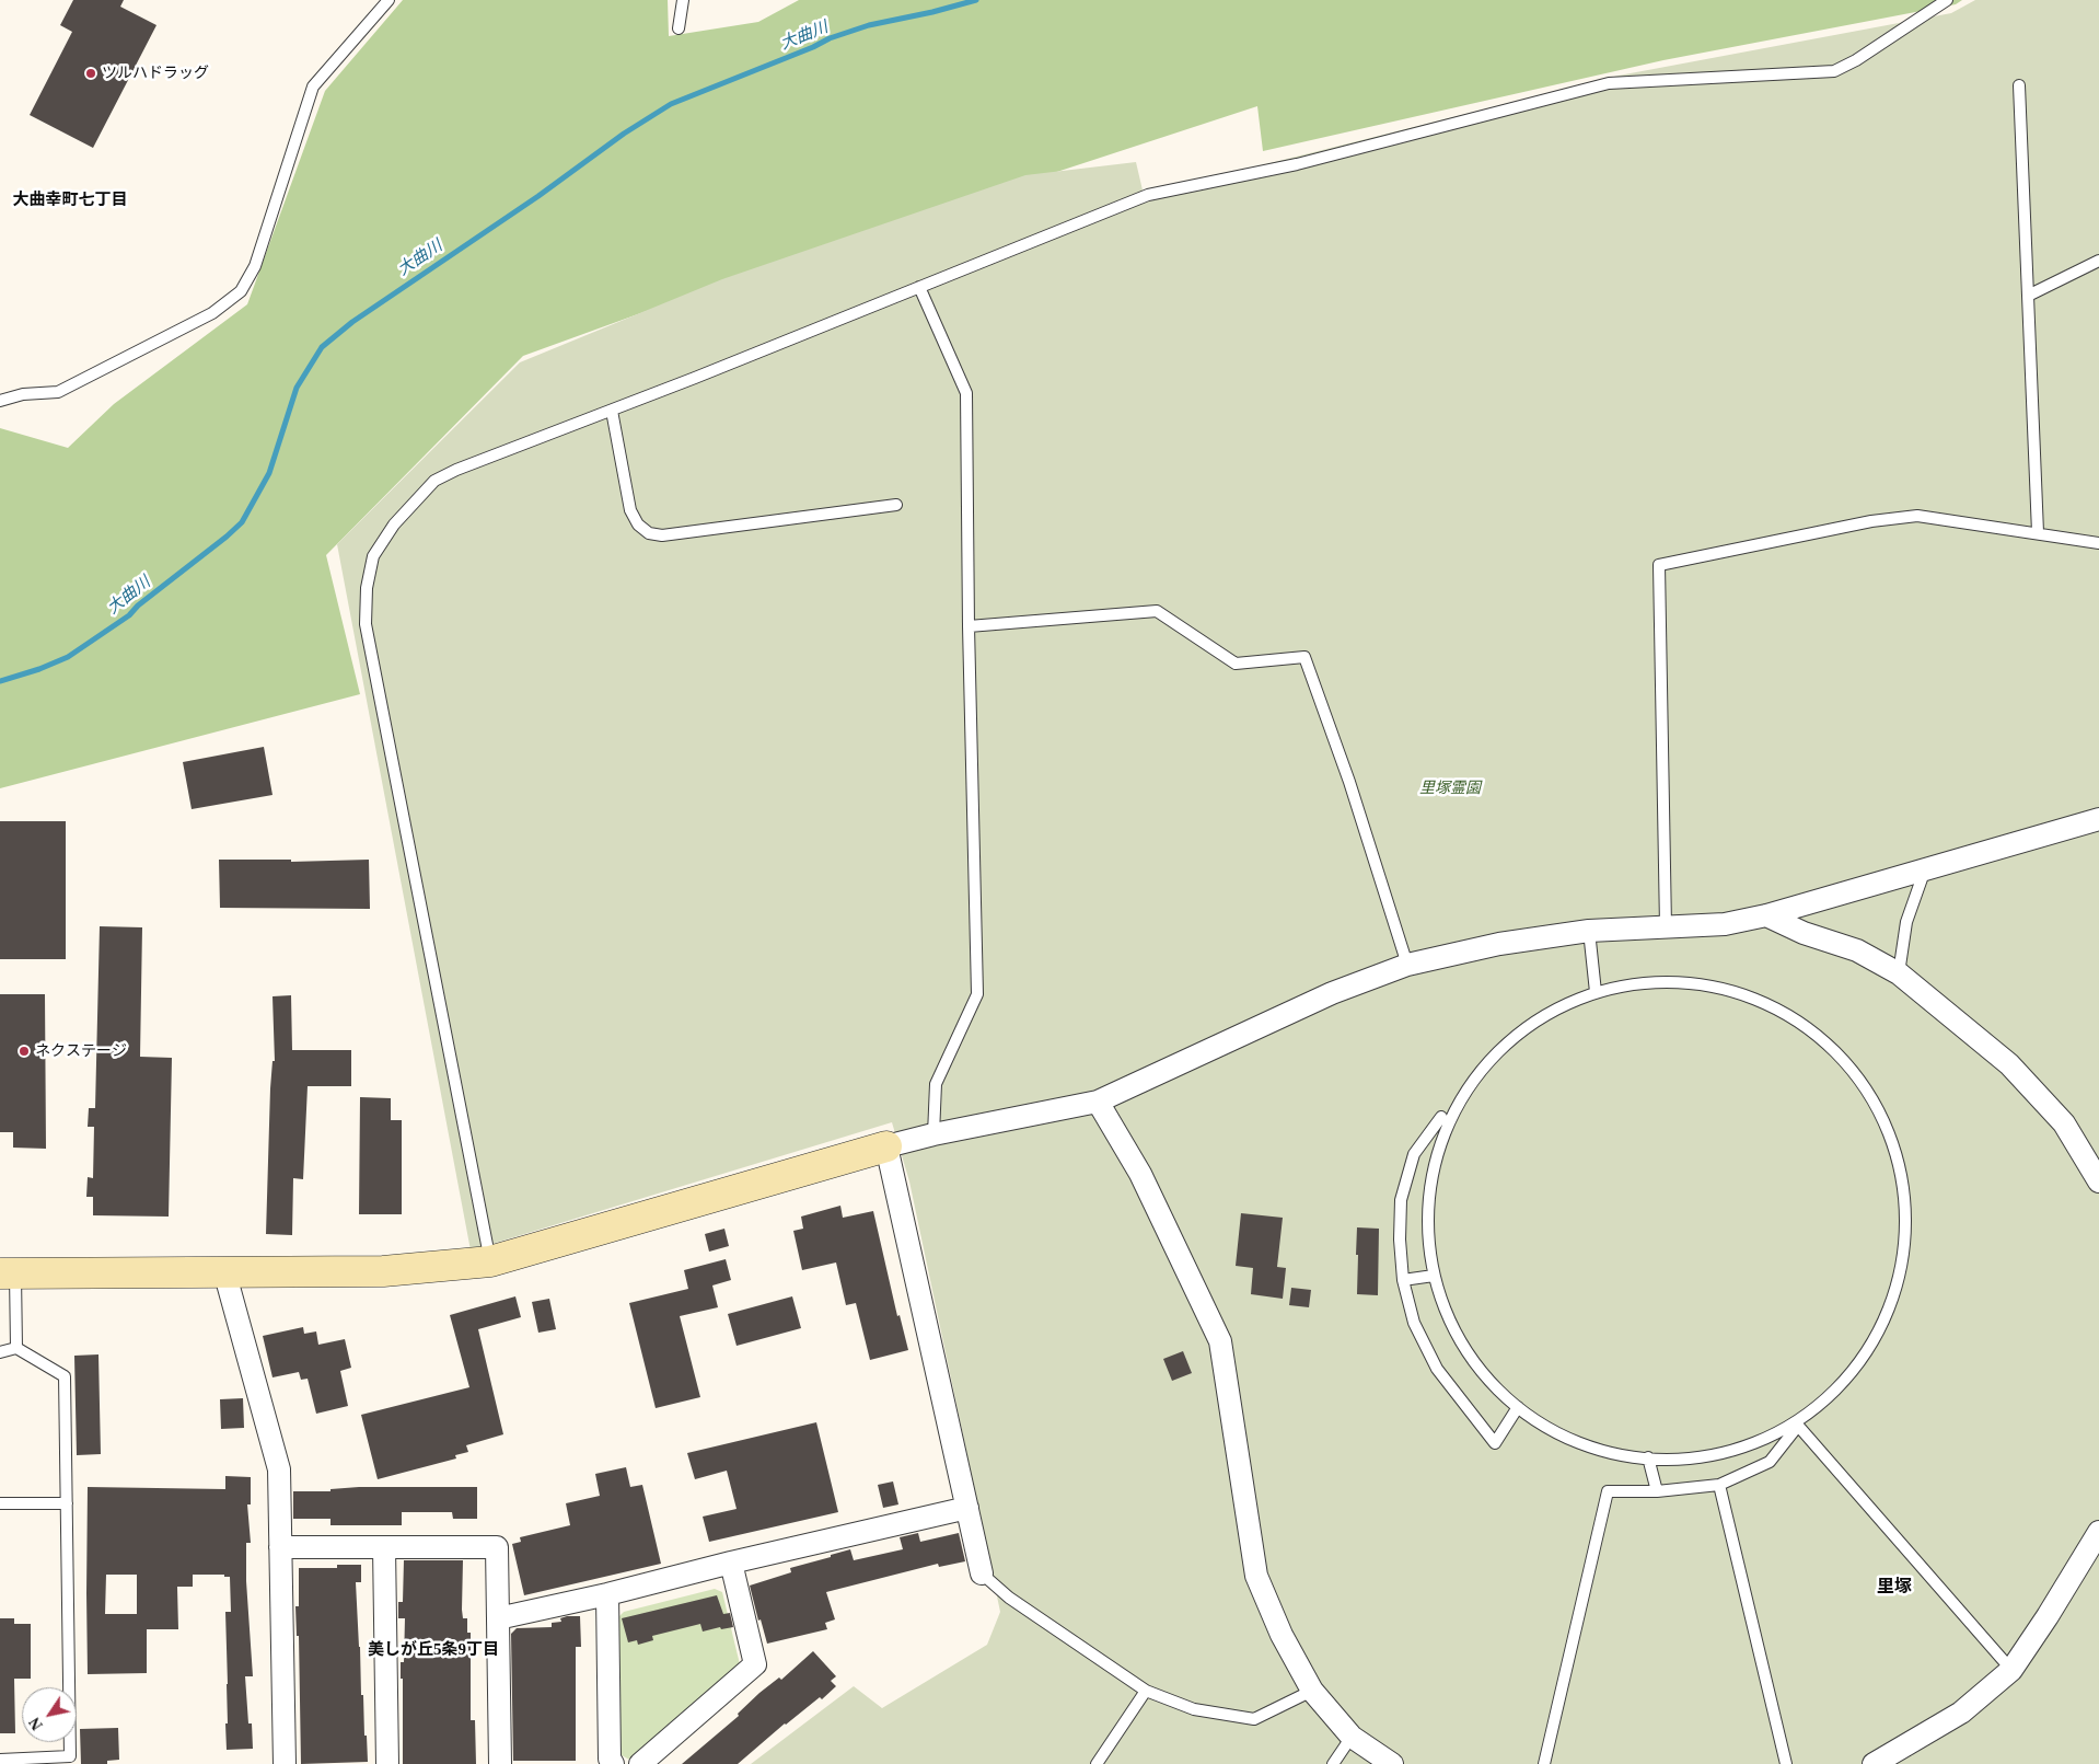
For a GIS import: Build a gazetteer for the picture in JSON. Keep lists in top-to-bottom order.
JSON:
{
  "districts": ["大曲幸町七丁目", "里塚", "美しが丘5条9丁目"],
  "water": ["大曲川"],
  "parks": ["里塚霊園"],
  "places": ["ツルハドラッグ", "ネクステージ"],
  "north": "bottom left"
}
